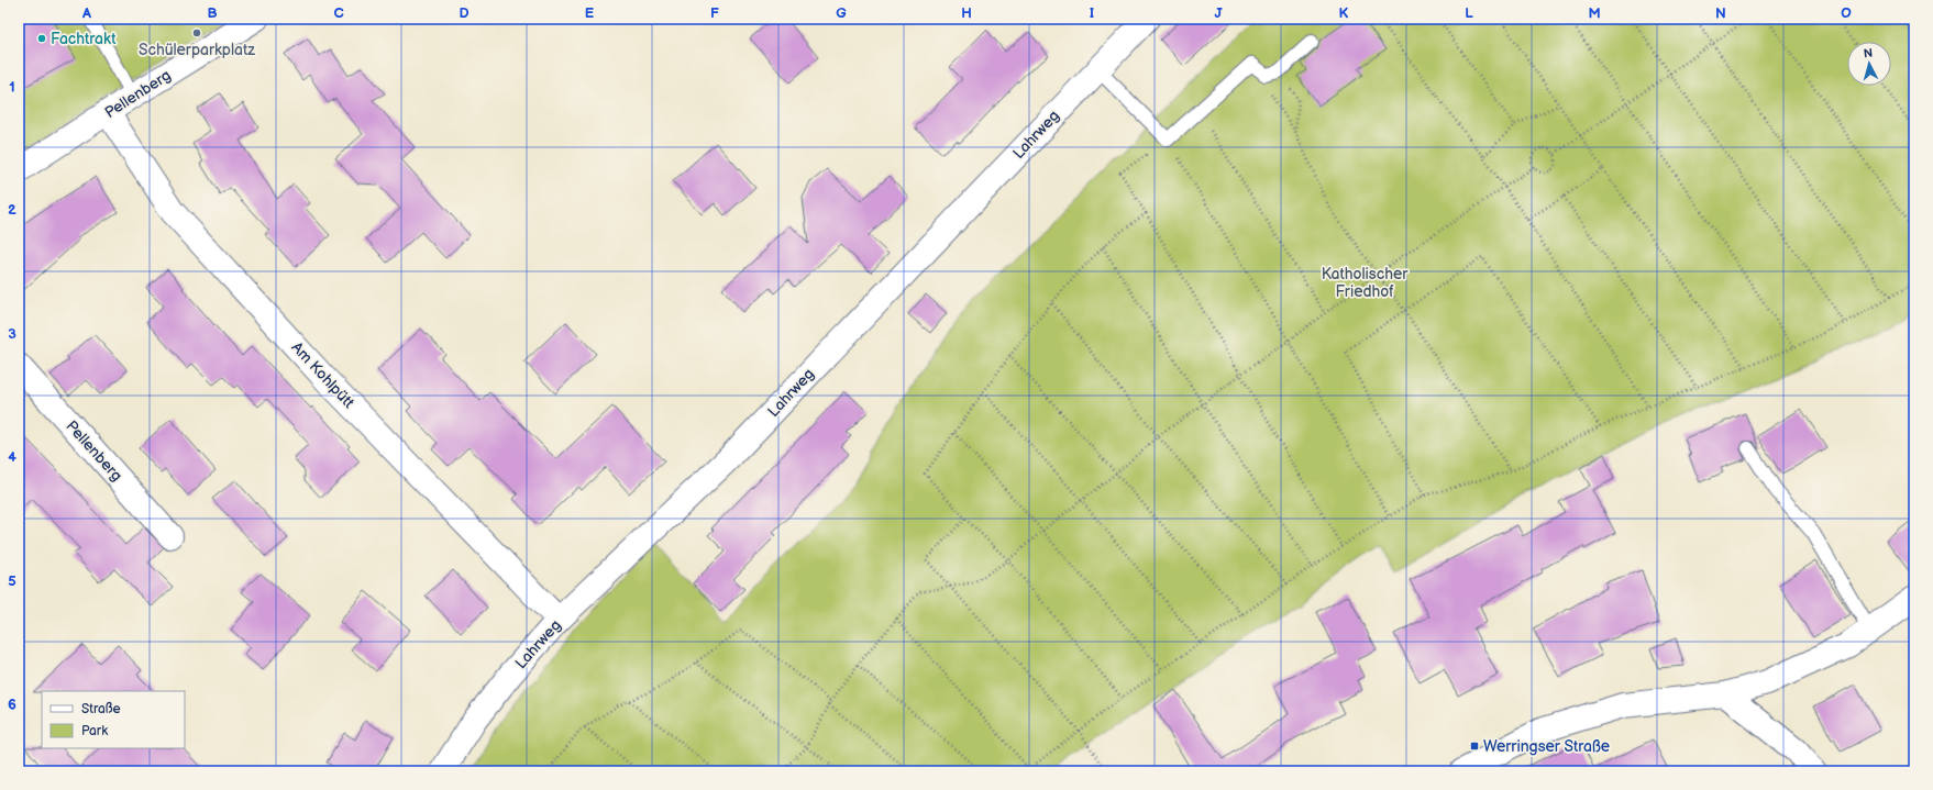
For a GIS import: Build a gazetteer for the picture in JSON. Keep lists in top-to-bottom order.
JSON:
{
  "streets": {
    "street": ["Pellenberg", "Lahrweg", "Am Kohlpütt"]
  },
  "crossings": [
    ["Pellenberg", "Am Kohlpütt"],
    ["Lahrweg", "Am Kohlpütt"]
  ],
  "parks": ["Katholischer Friedhof"],
  "places": {
    "other": ["Schülerparkplatz", "Fachtrakt"],
    "transit": ["Werringser Straße"]
  },
  "legend": ["Straße", "Park"],
  "north": "top",
  "grid": {
    "columns": [
      "A",
      "B",
      "C",
      "D",
      "E",
      "F",
      "G",
      "H",
      "I",
      "J",
      "K",
      "L",
      "M",
      "N",
      "O"
    ],
    "rows": [
      "1",
      "2",
      "3",
      "4",
      "5",
      "6"
    ]
  }
}
